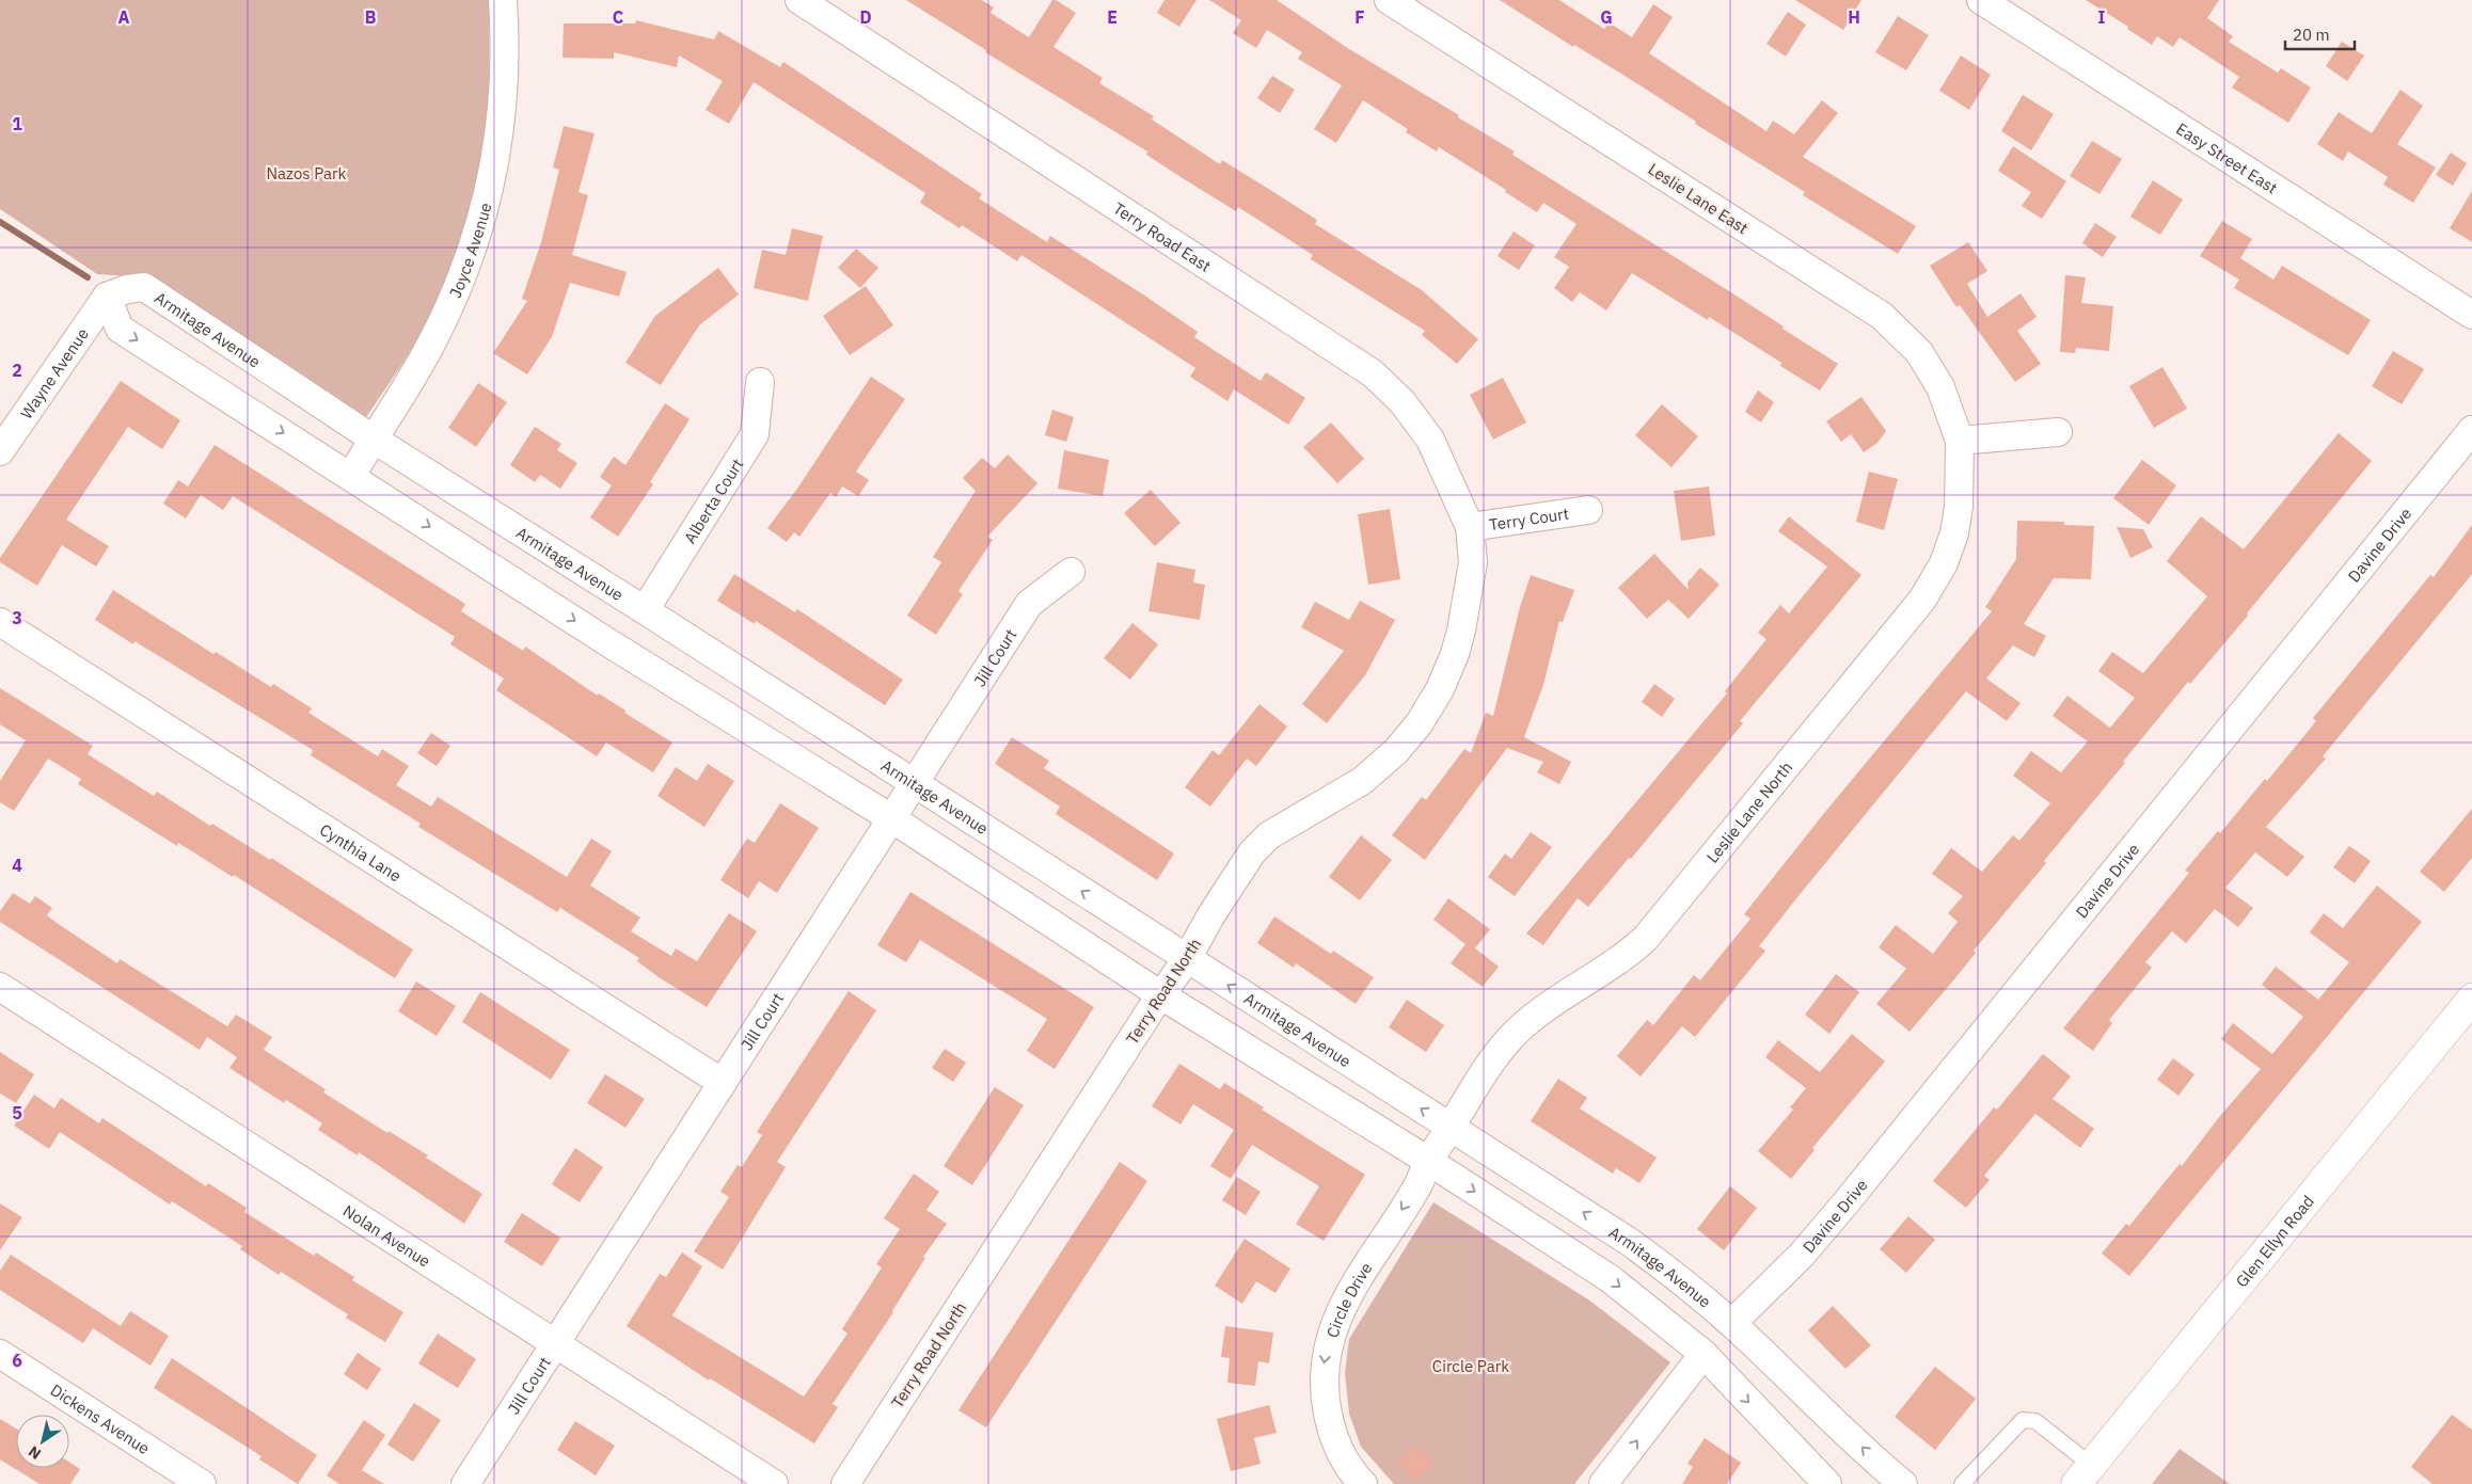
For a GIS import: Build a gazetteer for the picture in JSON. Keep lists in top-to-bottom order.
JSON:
{
  "streets": {
    "street": [
      "Easy Street East",
      "Leslie Lane East",
      "Terry Road East",
      "Joyce Avenue",
      "Armitage Avenue",
      "Wayne Avenue",
      "Alberta Court",
      "Terry Court",
      "Davine Drive",
      "Jill Court",
      "Leslie Lane North",
      "Cynthia Lane",
      "Terry Road North",
      "Nolan Avenue",
      "Glen Ellyn Road",
      "Circle Drive",
      "Dickens Avenue"
    ]
  },
  "crossings": [
    ["Leslie Lane East", "Leslie Lane North"],
    ["Terry Road East", "Terry Court"],
    ["Terry Road East", "Terry Road North"],
    ["Joyce Avenue", "Armitage Avenue"],
    ["Armitage Avenue", "Wayne Avenue"],
    ["Armitage Avenue", "Alberta Court"],
    ["Armitage Avenue", "Davine Drive"],
    ["Armitage Avenue", "Jill Court"],
    ["Armitage Avenue", "Leslie Lane North"],
    ["Armitage Avenue", "Terry Road North"],
    ["Armitage Avenue", "Circle Drive"],
    ["Terry Court", "Terry Road North"],
    ["Jill Court", "Cynthia Lane"],
    ["Jill Court", "Nolan Avenue"],
    ["Leslie Lane North", "Circle Drive"]
  ],
  "one_way": ["Circle Drive"],
  "parks": ["Nazos Park", "Circle Park"],
  "scale_bar": "20 m",
  "north": "bottom left",
  "grid": {
    "columns": [
      "A",
      "B",
      "C",
      "D",
      "E",
      "F",
      "G",
      "H",
      "I"
    ],
    "rows": [
      "1",
      "2",
      "3",
      "4",
      "5",
      "6"
    ]
  }
}
